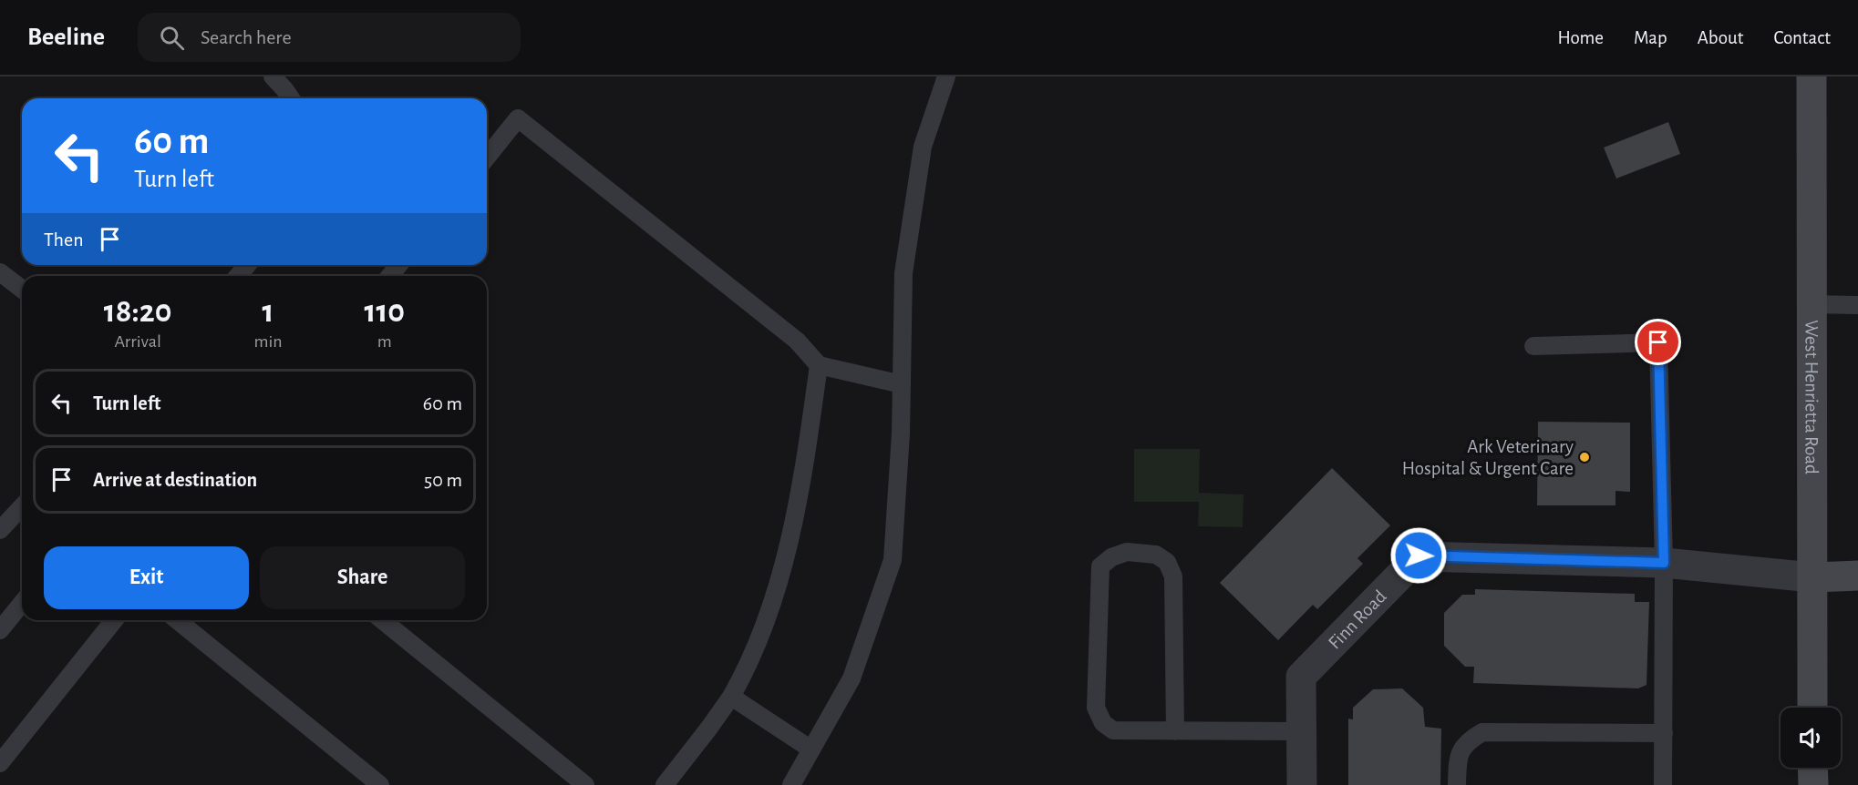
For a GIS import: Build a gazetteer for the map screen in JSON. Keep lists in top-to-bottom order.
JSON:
{
  "streets": {
    "main road": ["West Henrietta Road"],
    "street": ["Finn Road"]
  },
  "crossings": [
    ["West Henrietta Road", "Finn Road"]
  ],
  "places": ["Ark Veterinary Hospital & Urgent Care"],
  "page": {
    "header": "Beeline",
    "search": "Search here",
    "nav": [
      "Home",
      "Map",
      "About",
      "Contact"
    ],
    "turn": ["60 m", "Turn left"],
    "then": "Then",
    "eta": [
      "18:20",
      "Arrival",
      "1",
      "min",
      "110",
      "m"
    ],
    "list": [
      {
        "name": "Turn left",
        "value": "60 m"
      },
      {
        "name": "Arrive at destination",
        "value": "50 m"
      }
    ],
    "buttons": ["Exit", "Share"]
  }
}
